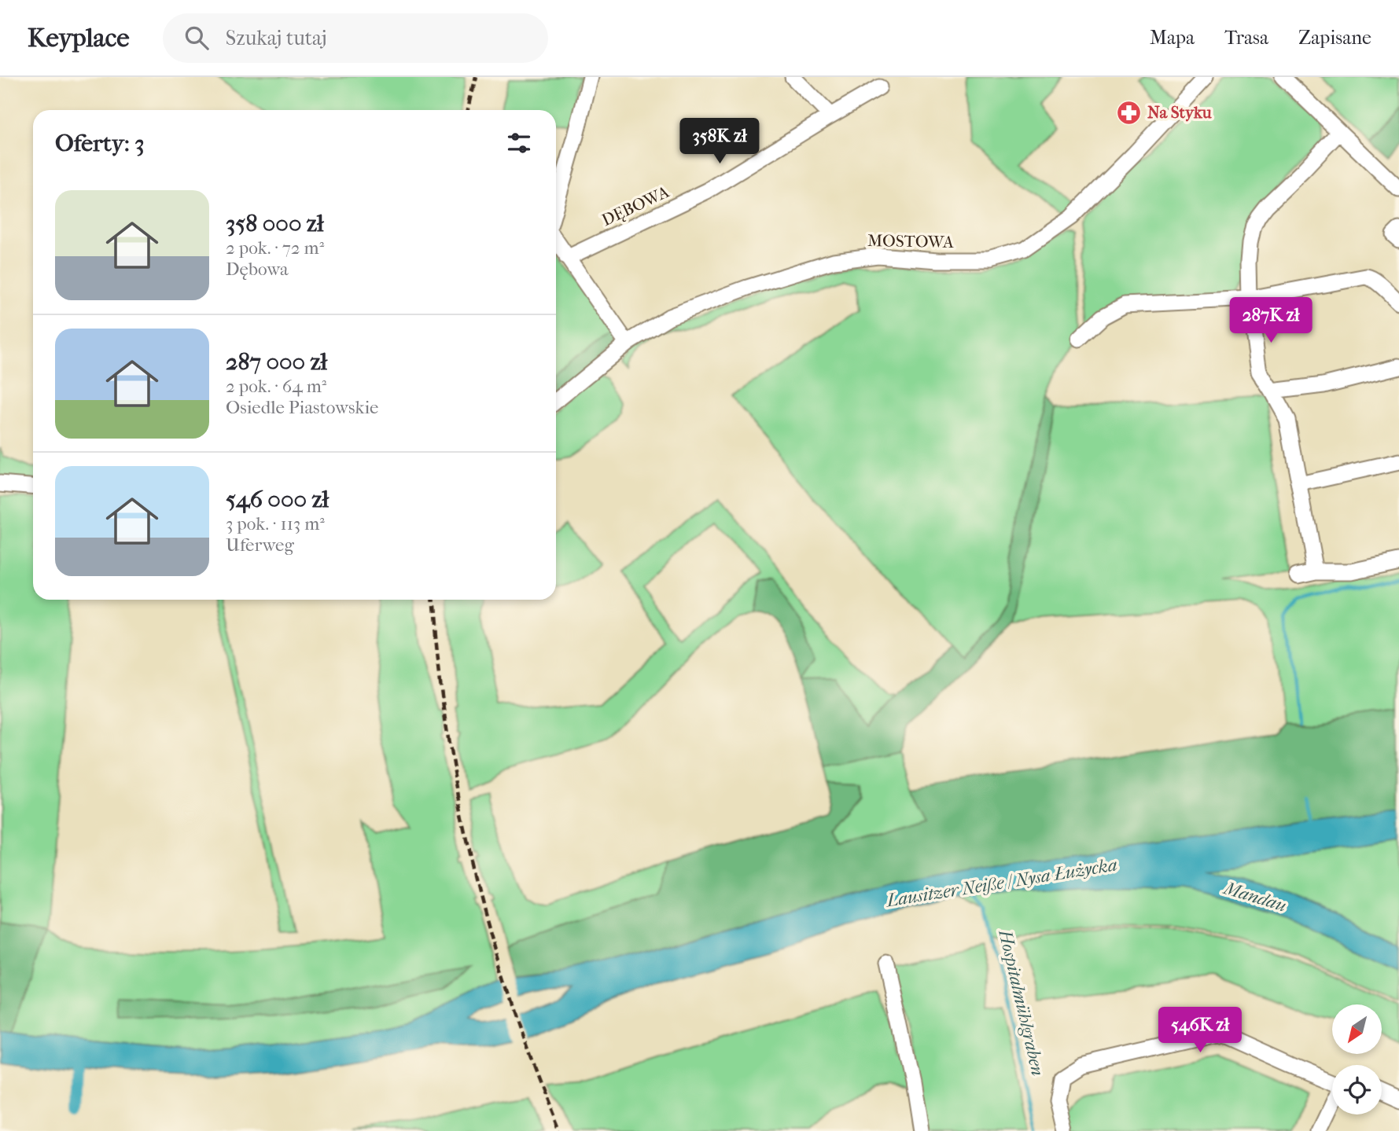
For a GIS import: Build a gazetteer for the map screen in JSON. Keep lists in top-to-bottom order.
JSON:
{
  "streets": {
    "street": ["DĘBOWA", "MOSTOWA"]
  },
  "water": ["Lausitzer Neiße / Nysa Łużycka", "Mandau", "Hospitalmühlgraben"],
  "places": {
    "pharmacy": ["Na Styku"]
  },
  "north": "bottom left",
  "page": {
    "header": "Keyplace",
    "search": "Szukaj tutaj",
    "nav": ["Mapa", "Trasa", "Zapisane"],
    "heading": "Oferty: 3",
    "price": ["358K zł", "287K zł", "546K zł"],
    "list": [
      {
        "name": "358 000 zł",
        "note": "2 pok. · 72 m² · Dębowa"
      },
      {
        "name": "287 000 zł",
        "note": "2 pok. · 64 m² · Osiedle Piastowskie"
      },
      {
        "name": "546 000 zł",
        "note": "3 pok. · 113 m² · Uferweg"
      }
    ]
  }
}
